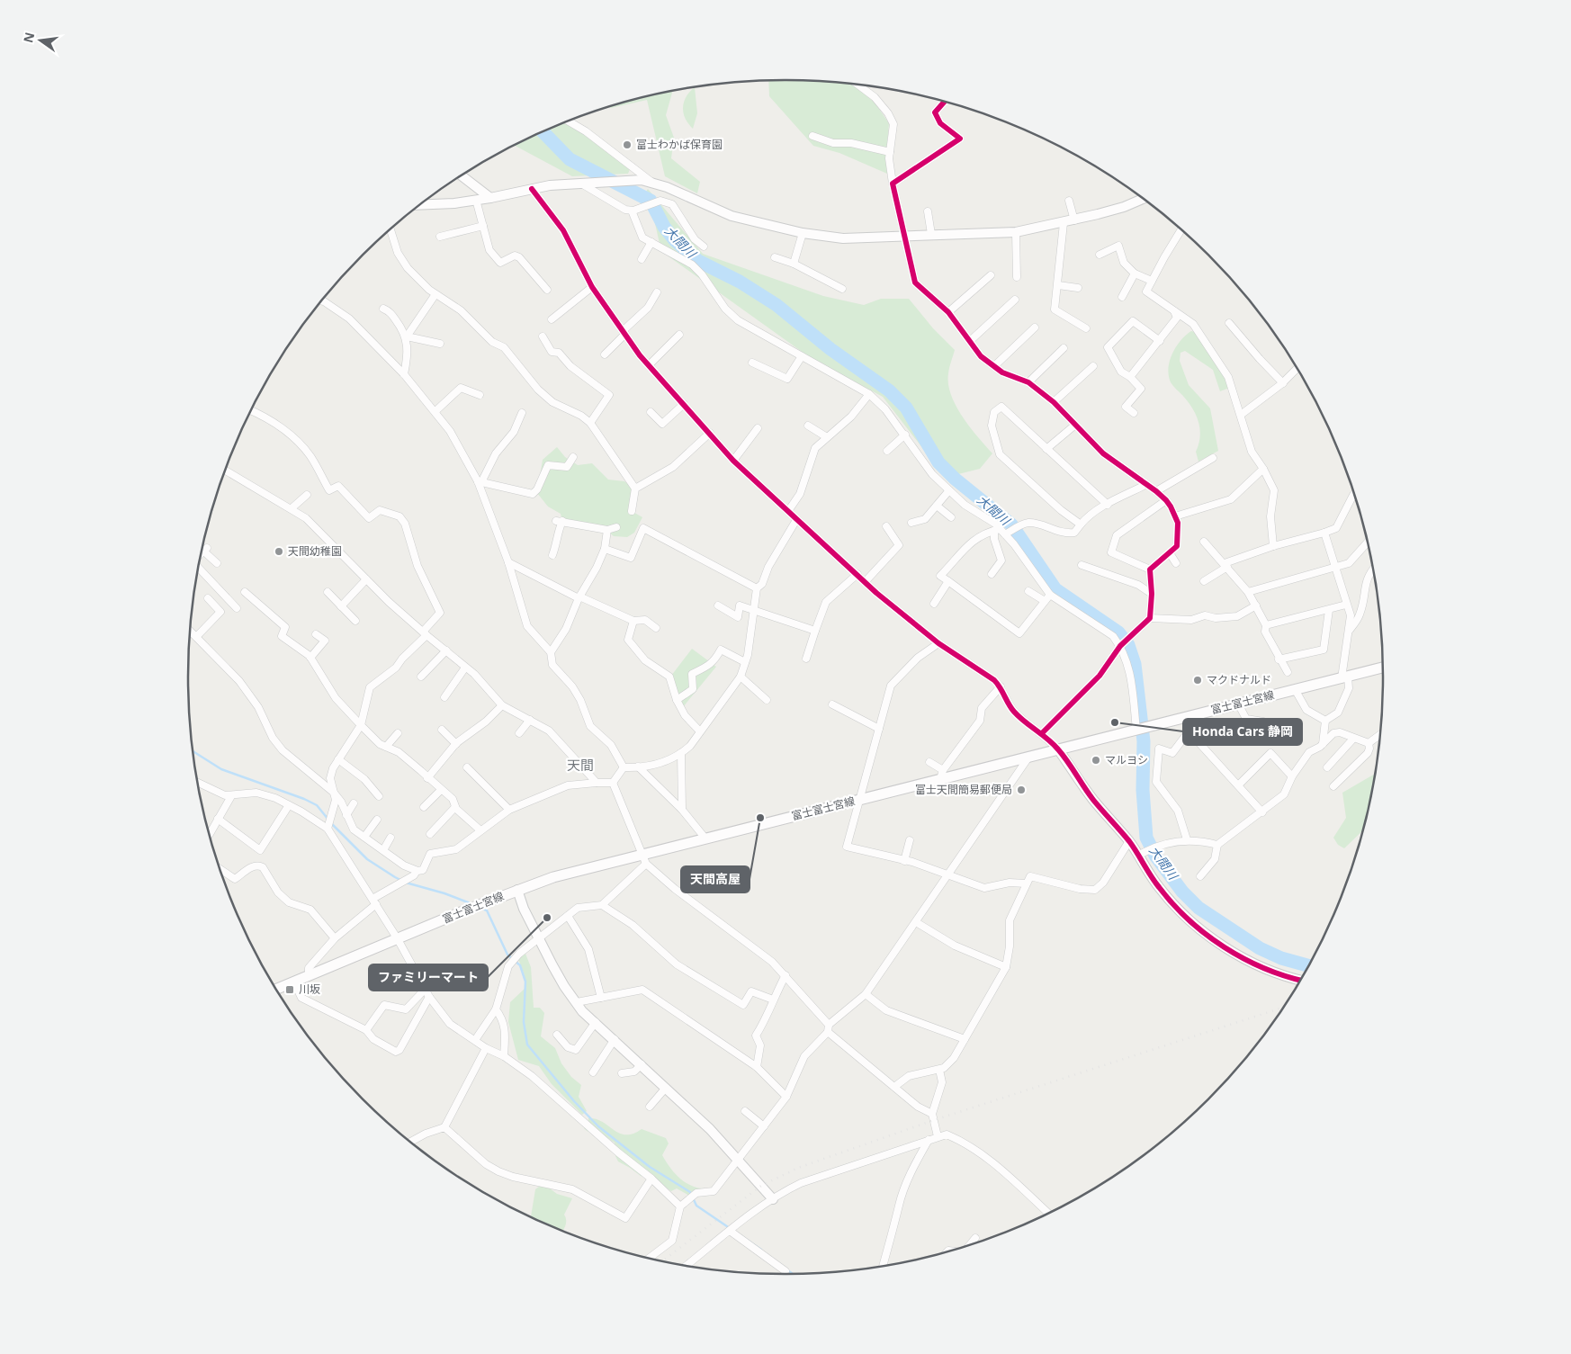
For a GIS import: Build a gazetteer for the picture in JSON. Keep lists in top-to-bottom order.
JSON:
{
  "streets": {
    "main road": ["富士富士宮線"]
  },
  "districts": ["天間"],
  "water": ["大間川"],
  "places": {
    "other": [
      "富士わかば保育園",
      "天間幼稚園",
      "マクドナルド",
      "Honda Cars 静岡",
      "マルヨシ",
      "富士天間簡易郵便局",
      "天間高屋",
      "ファミリーマート"
    ],
    "transit": ["川坂"]
  },
  "north": "left"
}
